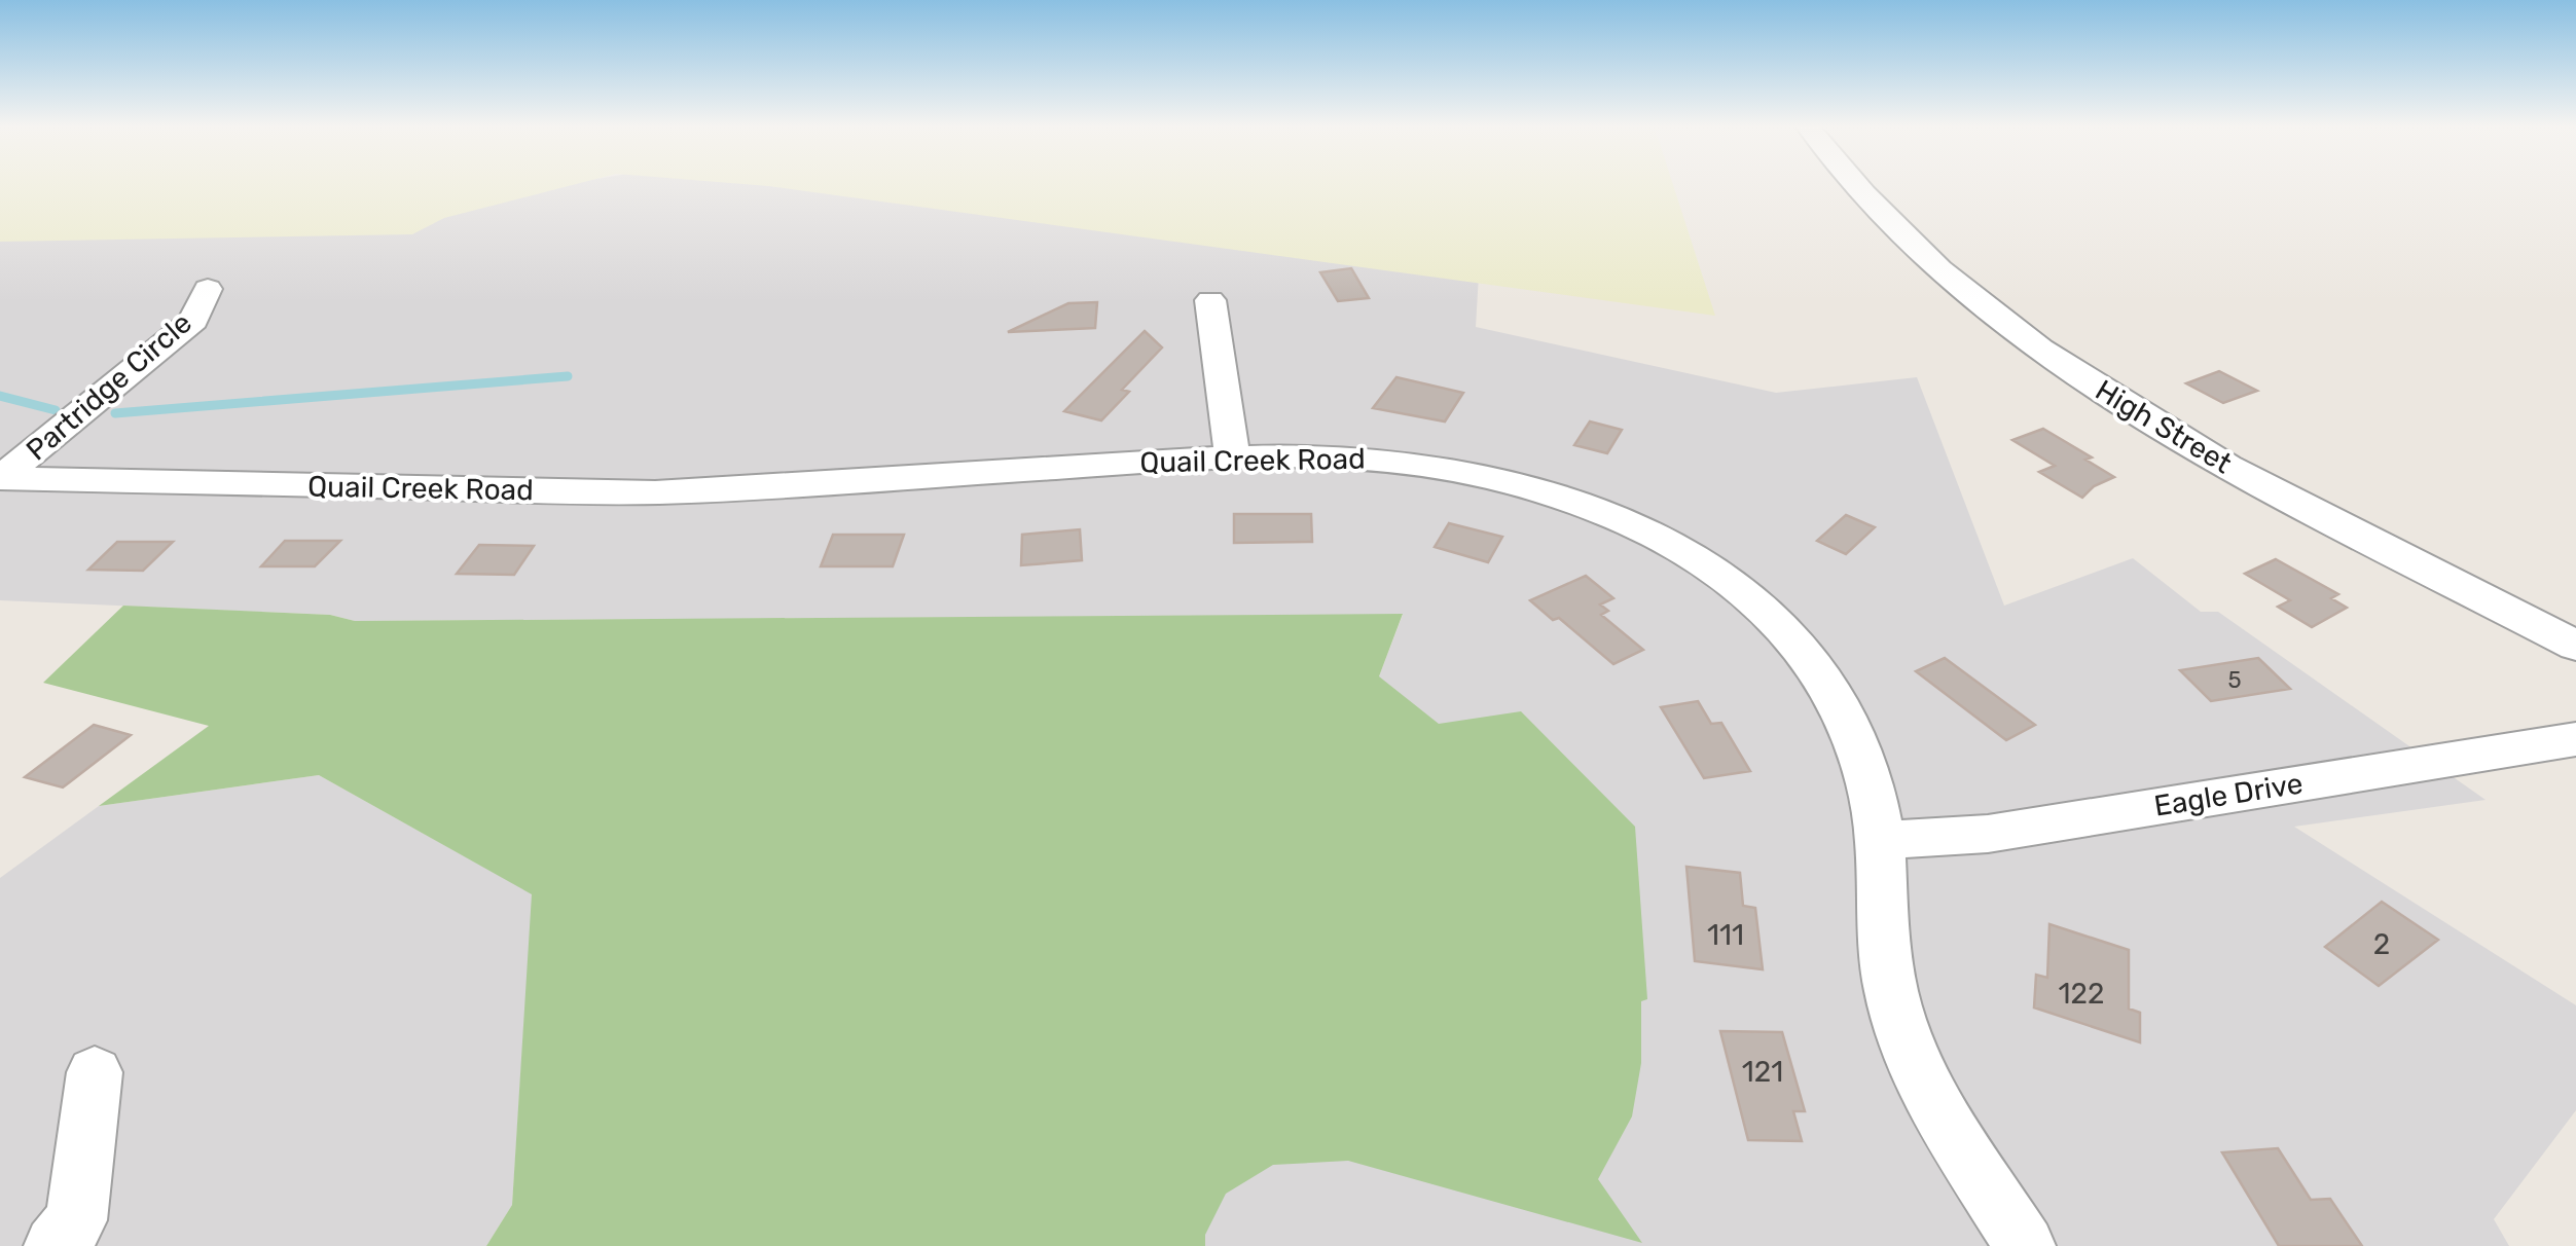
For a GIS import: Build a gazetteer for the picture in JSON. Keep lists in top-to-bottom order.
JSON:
{
  "streets": {
    "street": [
      "Partridge Circle",
      "High Street",
      "Quail Creek Road",
      "Eagle Drive"
    ]
  },
  "crossings": [
    ["Partridge Circle", "Quail Creek Road"],
    ["Quail Creek Road", "Eagle Drive"]
  ],
  "house_numbers": [
    "5",
    "111",
    "2",
    "122",
    "121"
  ]
}
